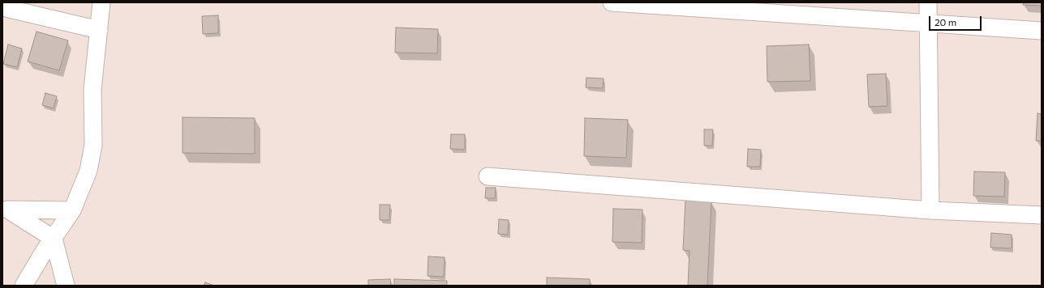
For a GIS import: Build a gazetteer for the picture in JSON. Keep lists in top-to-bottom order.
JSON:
{
  "scale_bar": "20 m"
}
